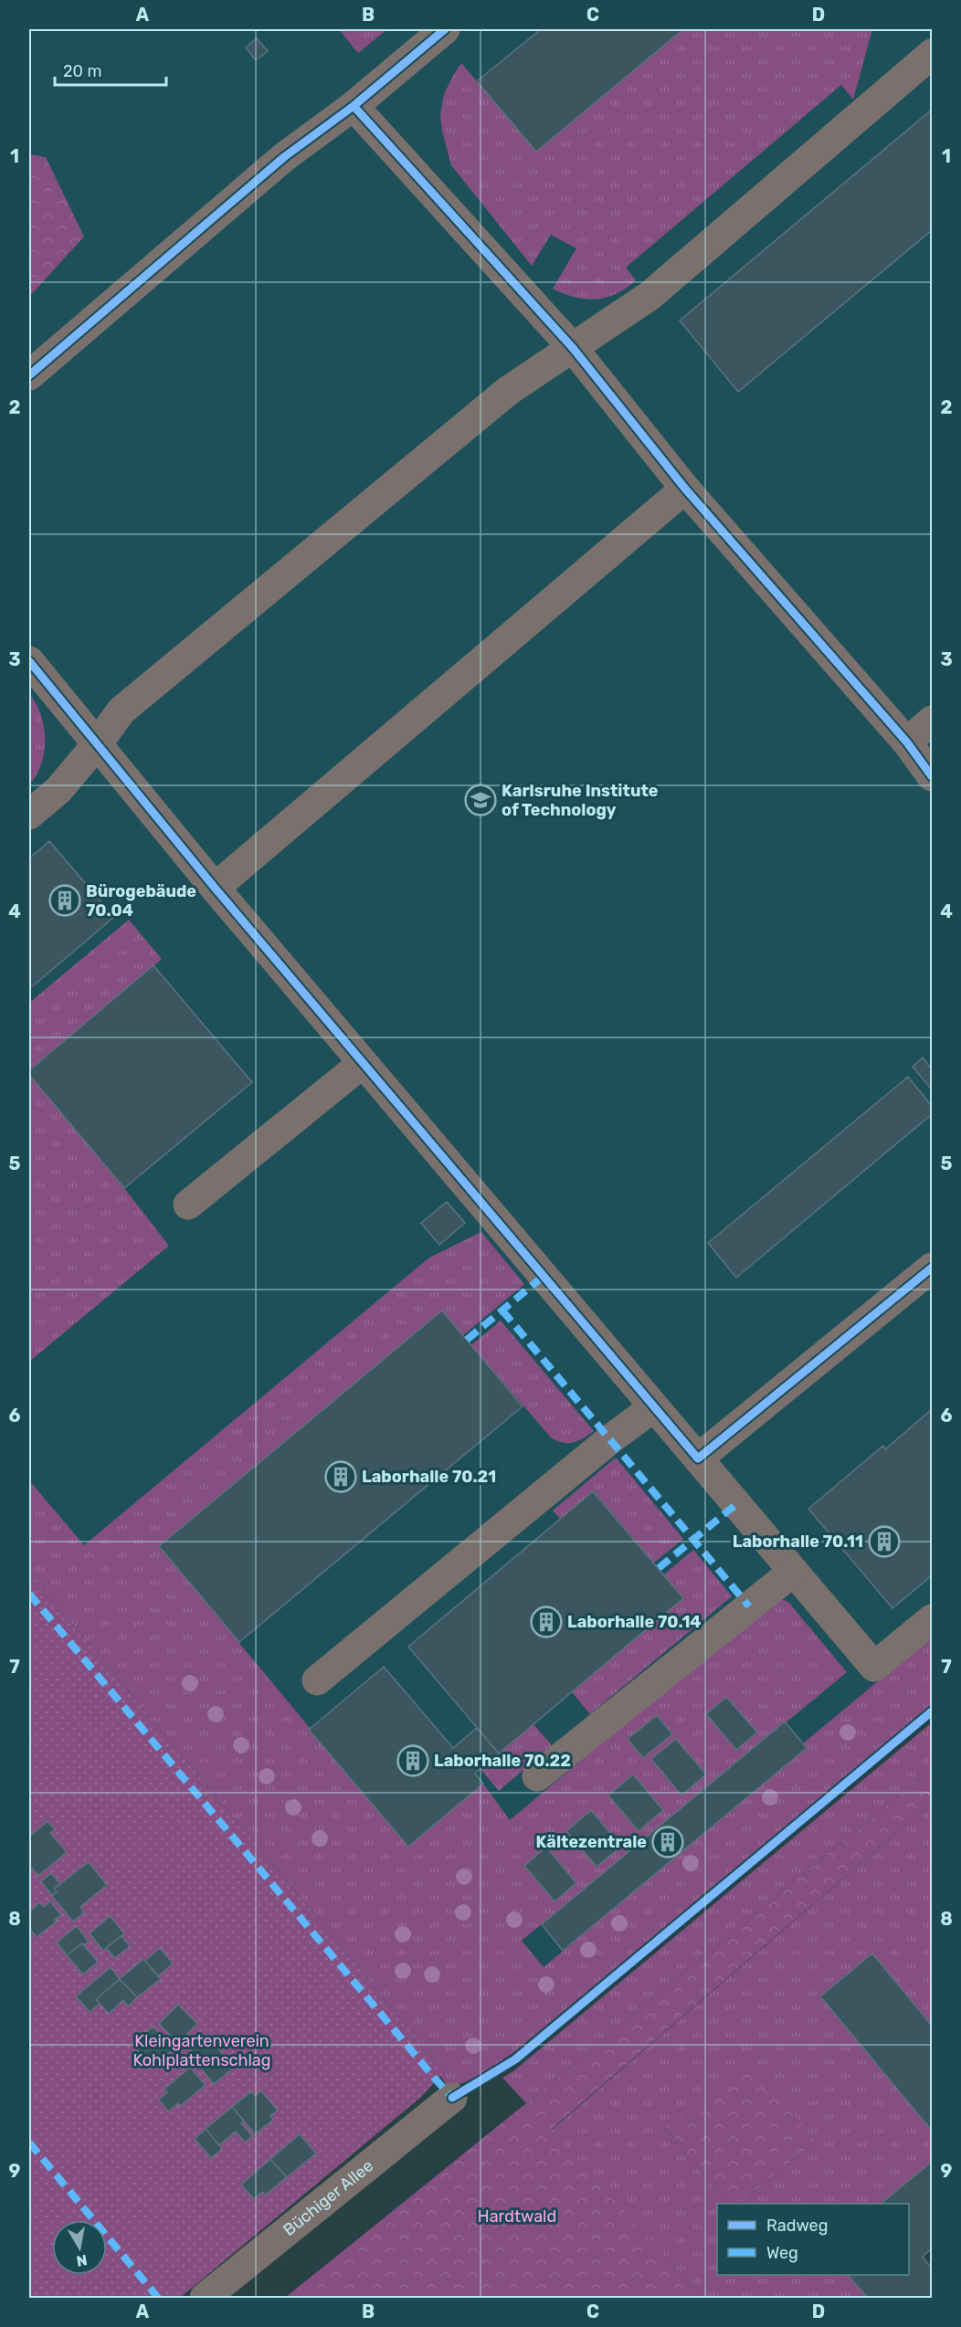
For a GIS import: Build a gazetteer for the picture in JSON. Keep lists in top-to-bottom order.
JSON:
{
  "streets": {
    "street": ["Büchiger Allee"]
  },
  "parks": ["Kleingartenverein Kohlplattenschlag", "Hardtwald"],
  "places": {
    "school or university": ["Karlsruhe Institute of Technology"],
    "building": [
      "Bürogebäude 70.04",
      "Laborhalle 70.21",
      "Laborhalle 70.11",
      "Laborhalle 70.14",
      "Laborhalle 70.22",
      "Kältezentrale"
    ]
  },
  "legend": ["Radweg", "Weg"],
  "scale_bar": "20 m",
  "north": "bottom",
  "grid": {
    "columns": [
      "A",
      "B",
      "C",
      "D"
    ],
    "rows": [
      "1",
      "2",
      "3",
      "4",
      "5",
      "6",
      "7",
      "8",
      "9"
    ]
  }
}
